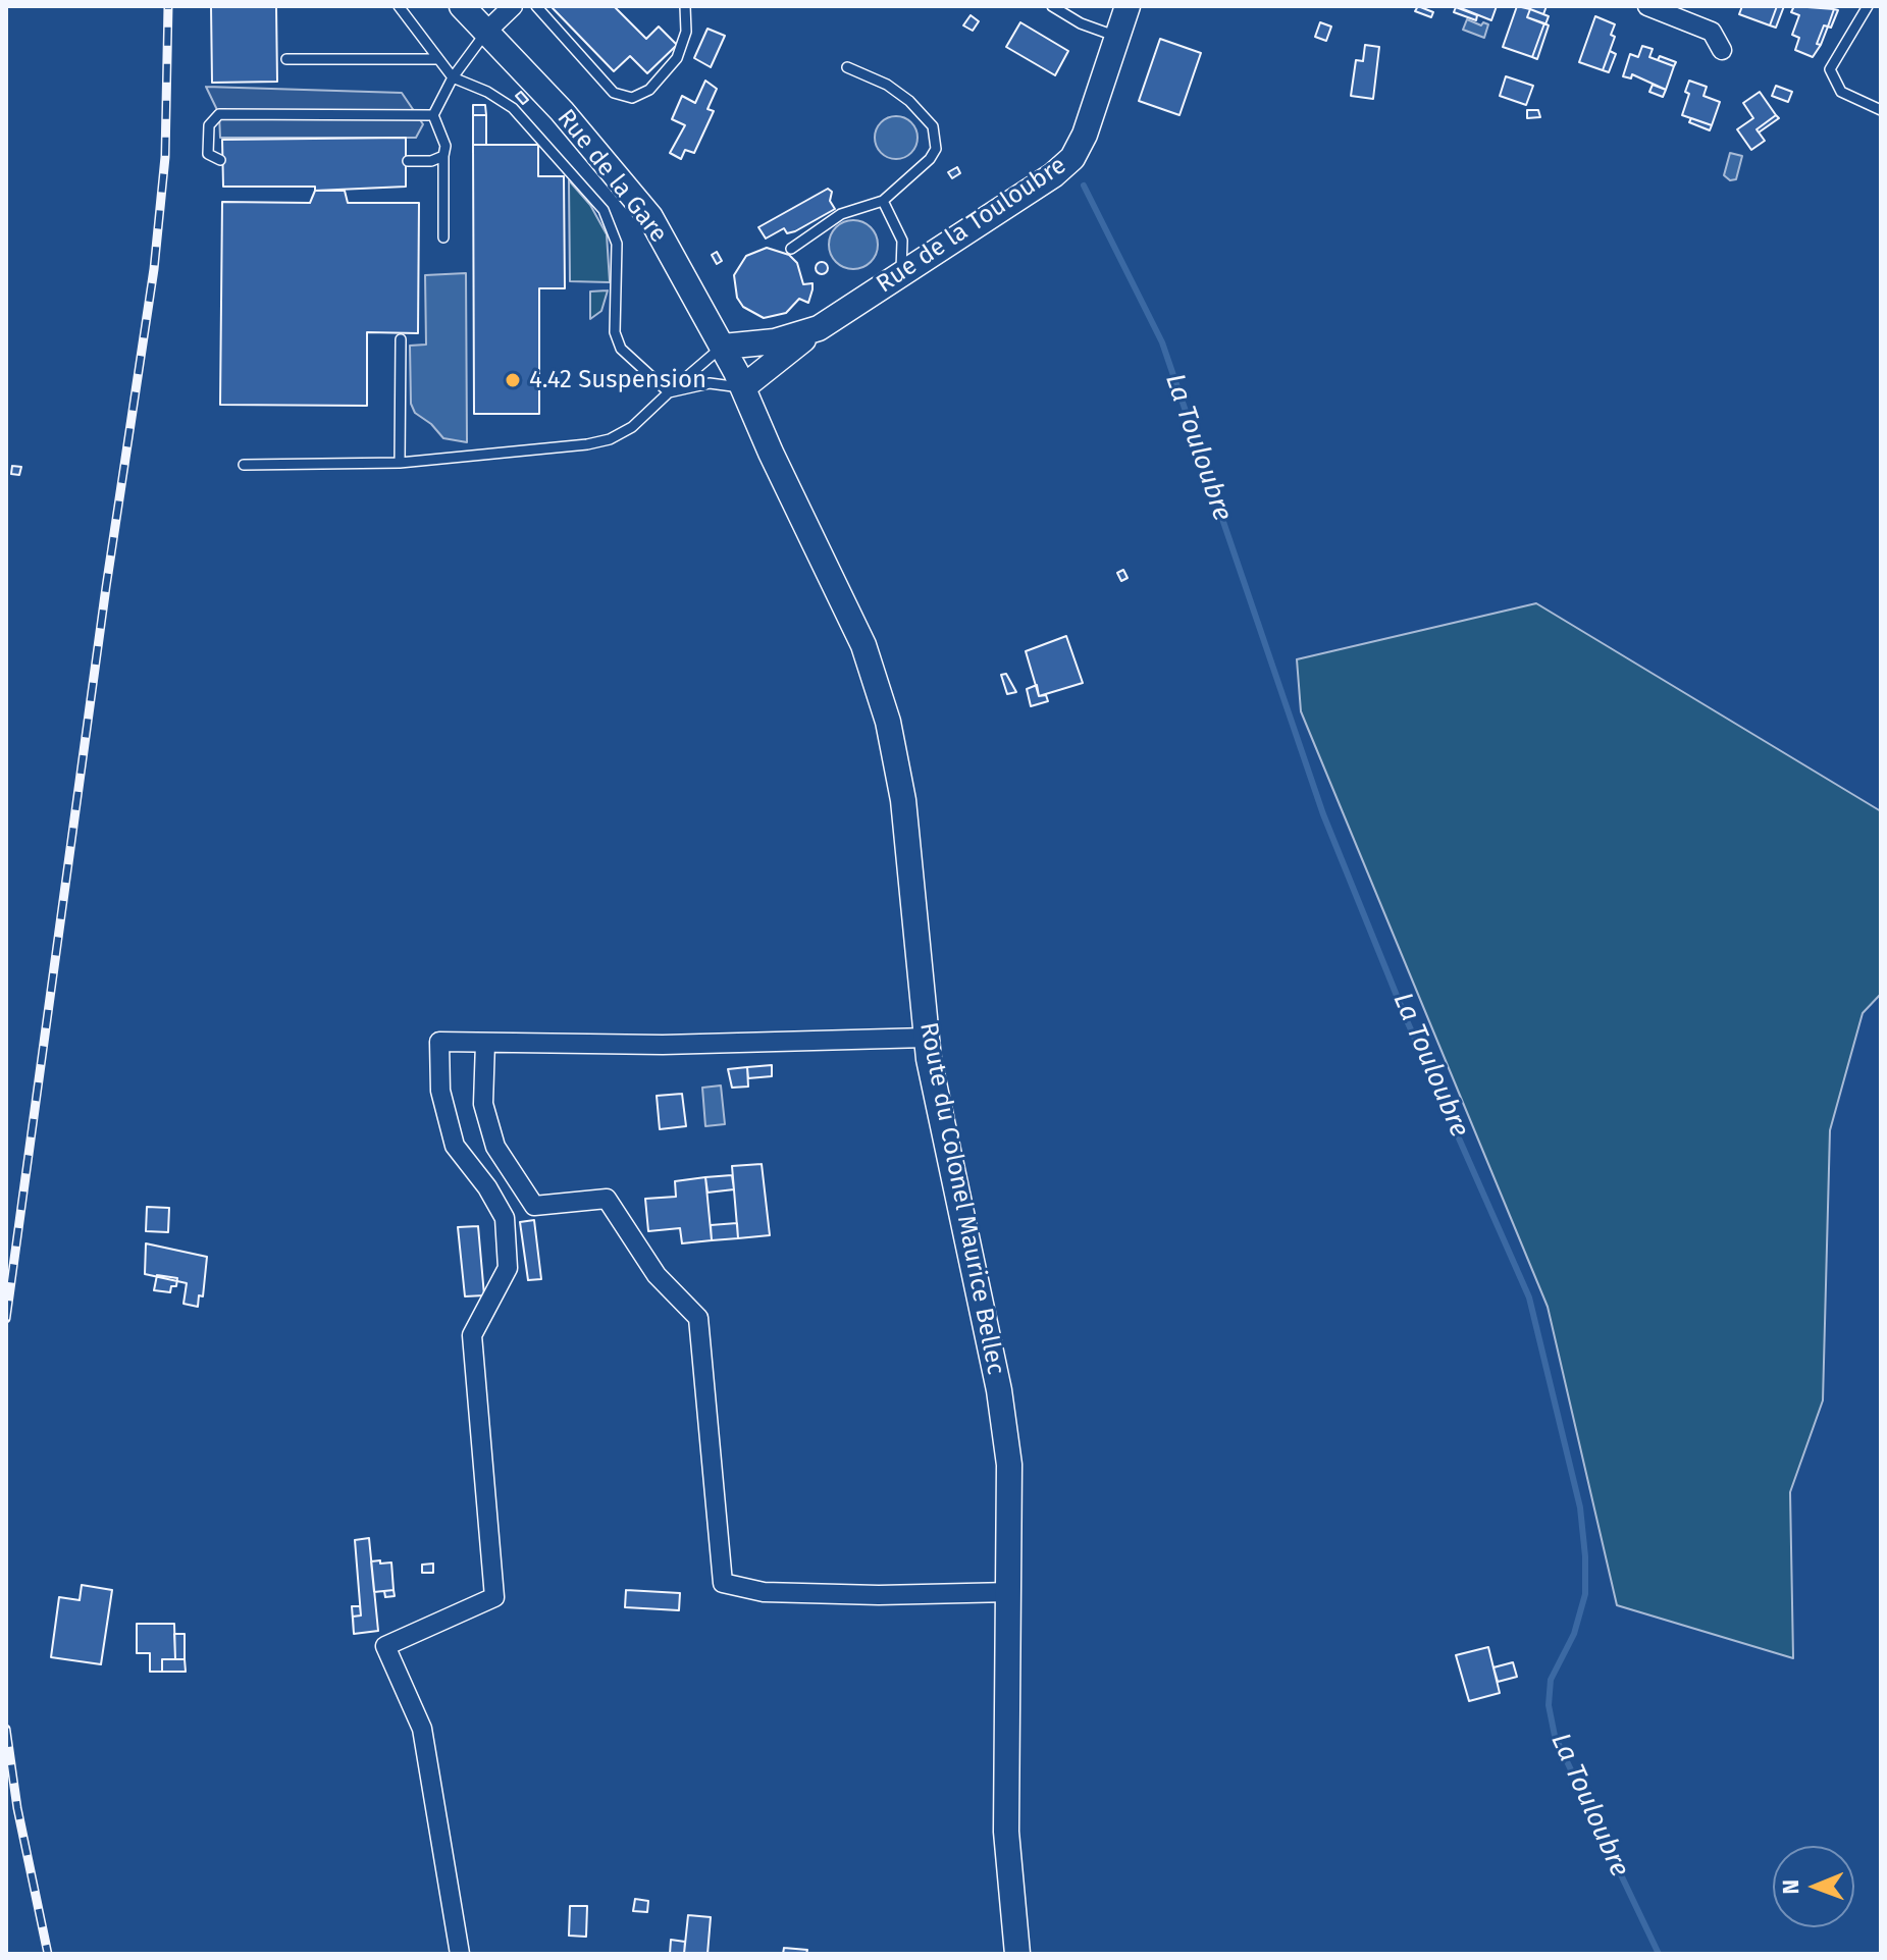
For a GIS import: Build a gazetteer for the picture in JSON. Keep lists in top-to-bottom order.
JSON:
{
  "streets": {
    "main road": ["Rue de la Gare", "Rue de la Touloubre", "Route du Colonel Maurice Bellec"]
  },
  "crossings": [
    ["Rue de la Gare", "Rue de la Touloubre"],
    ["Rue de la Gare", "Route du Colonel Maurice Bellec"]
  ],
  "water": ["La Touloubre"],
  "places": ["4.42 Suspension"],
  "north": "left"
}
